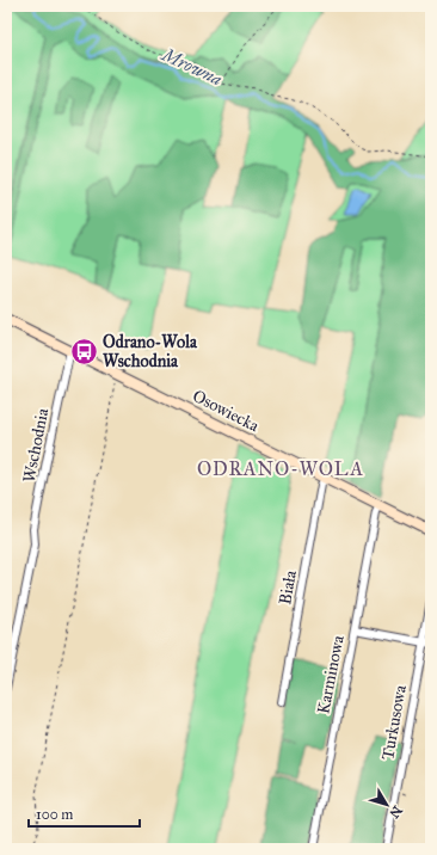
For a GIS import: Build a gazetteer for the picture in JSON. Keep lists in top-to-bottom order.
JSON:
{
  "streets": {
    "street": [
      "Osowiecka",
      "Wschodnia",
      "Biała",
      "Karminowa",
      "Turkusowa"
    ]
  },
  "crossings": [
    ["Osowiecka", "Wschodnia"],
    ["Osowiecka", "Biała"],
    ["Osowiecka", "Karminowa"]
  ],
  "districts": ["ODRANO-WOLA"],
  "water": ["Mrowna"],
  "places": {
    "bus stop": ["Odrano-Wola Wschodnia"]
  },
  "scale_bar": "100 m",
  "north": "bottom right"
}
